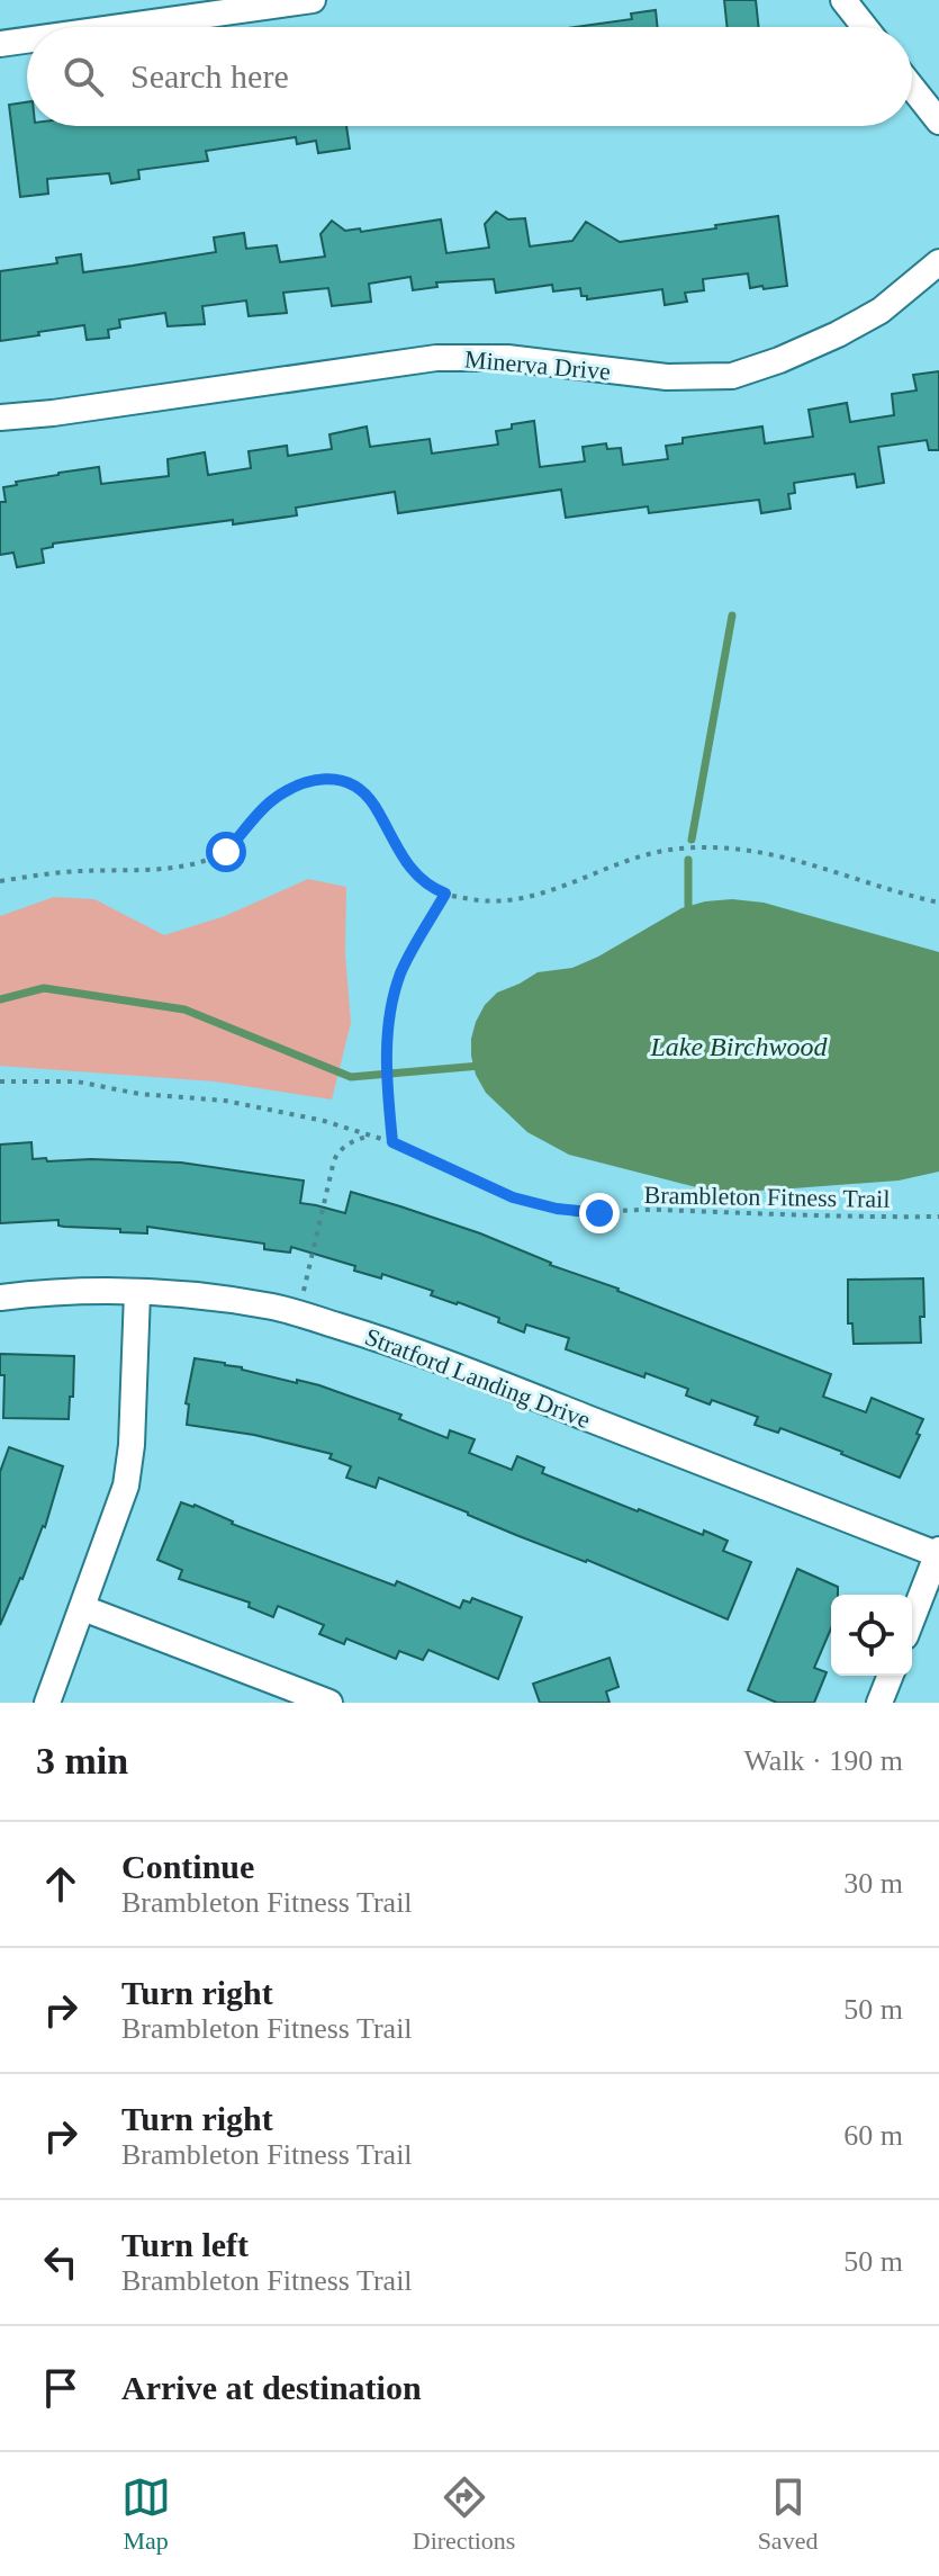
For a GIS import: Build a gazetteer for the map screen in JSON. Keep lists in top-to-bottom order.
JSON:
{
  "streets": {
    "street": ["Minerva Drive", "Stratford Landing Drive"],
    "path": ["Brambleton Fitness Trail"]
  },
  "water": ["Lake Birchwood"],
  "page": {
    "search": "Search here",
    "heading": ["3 min", "Walk · 190 m"],
    "list": [
      ["Continue", "Brambleton Fitness Trail", "30 m"],
      ["Turn right", "Brambleton Fitness Trail", "50 m"],
      ["Turn right", "Brambleton Fitness Trail", "60 m"],
      ["Turn left", "Brambleton Fitness Trail", "50 m"],
      "Arrive at destination"
    ],
    "nav": ["Map", "Directions", "Saved"]
  }
}
